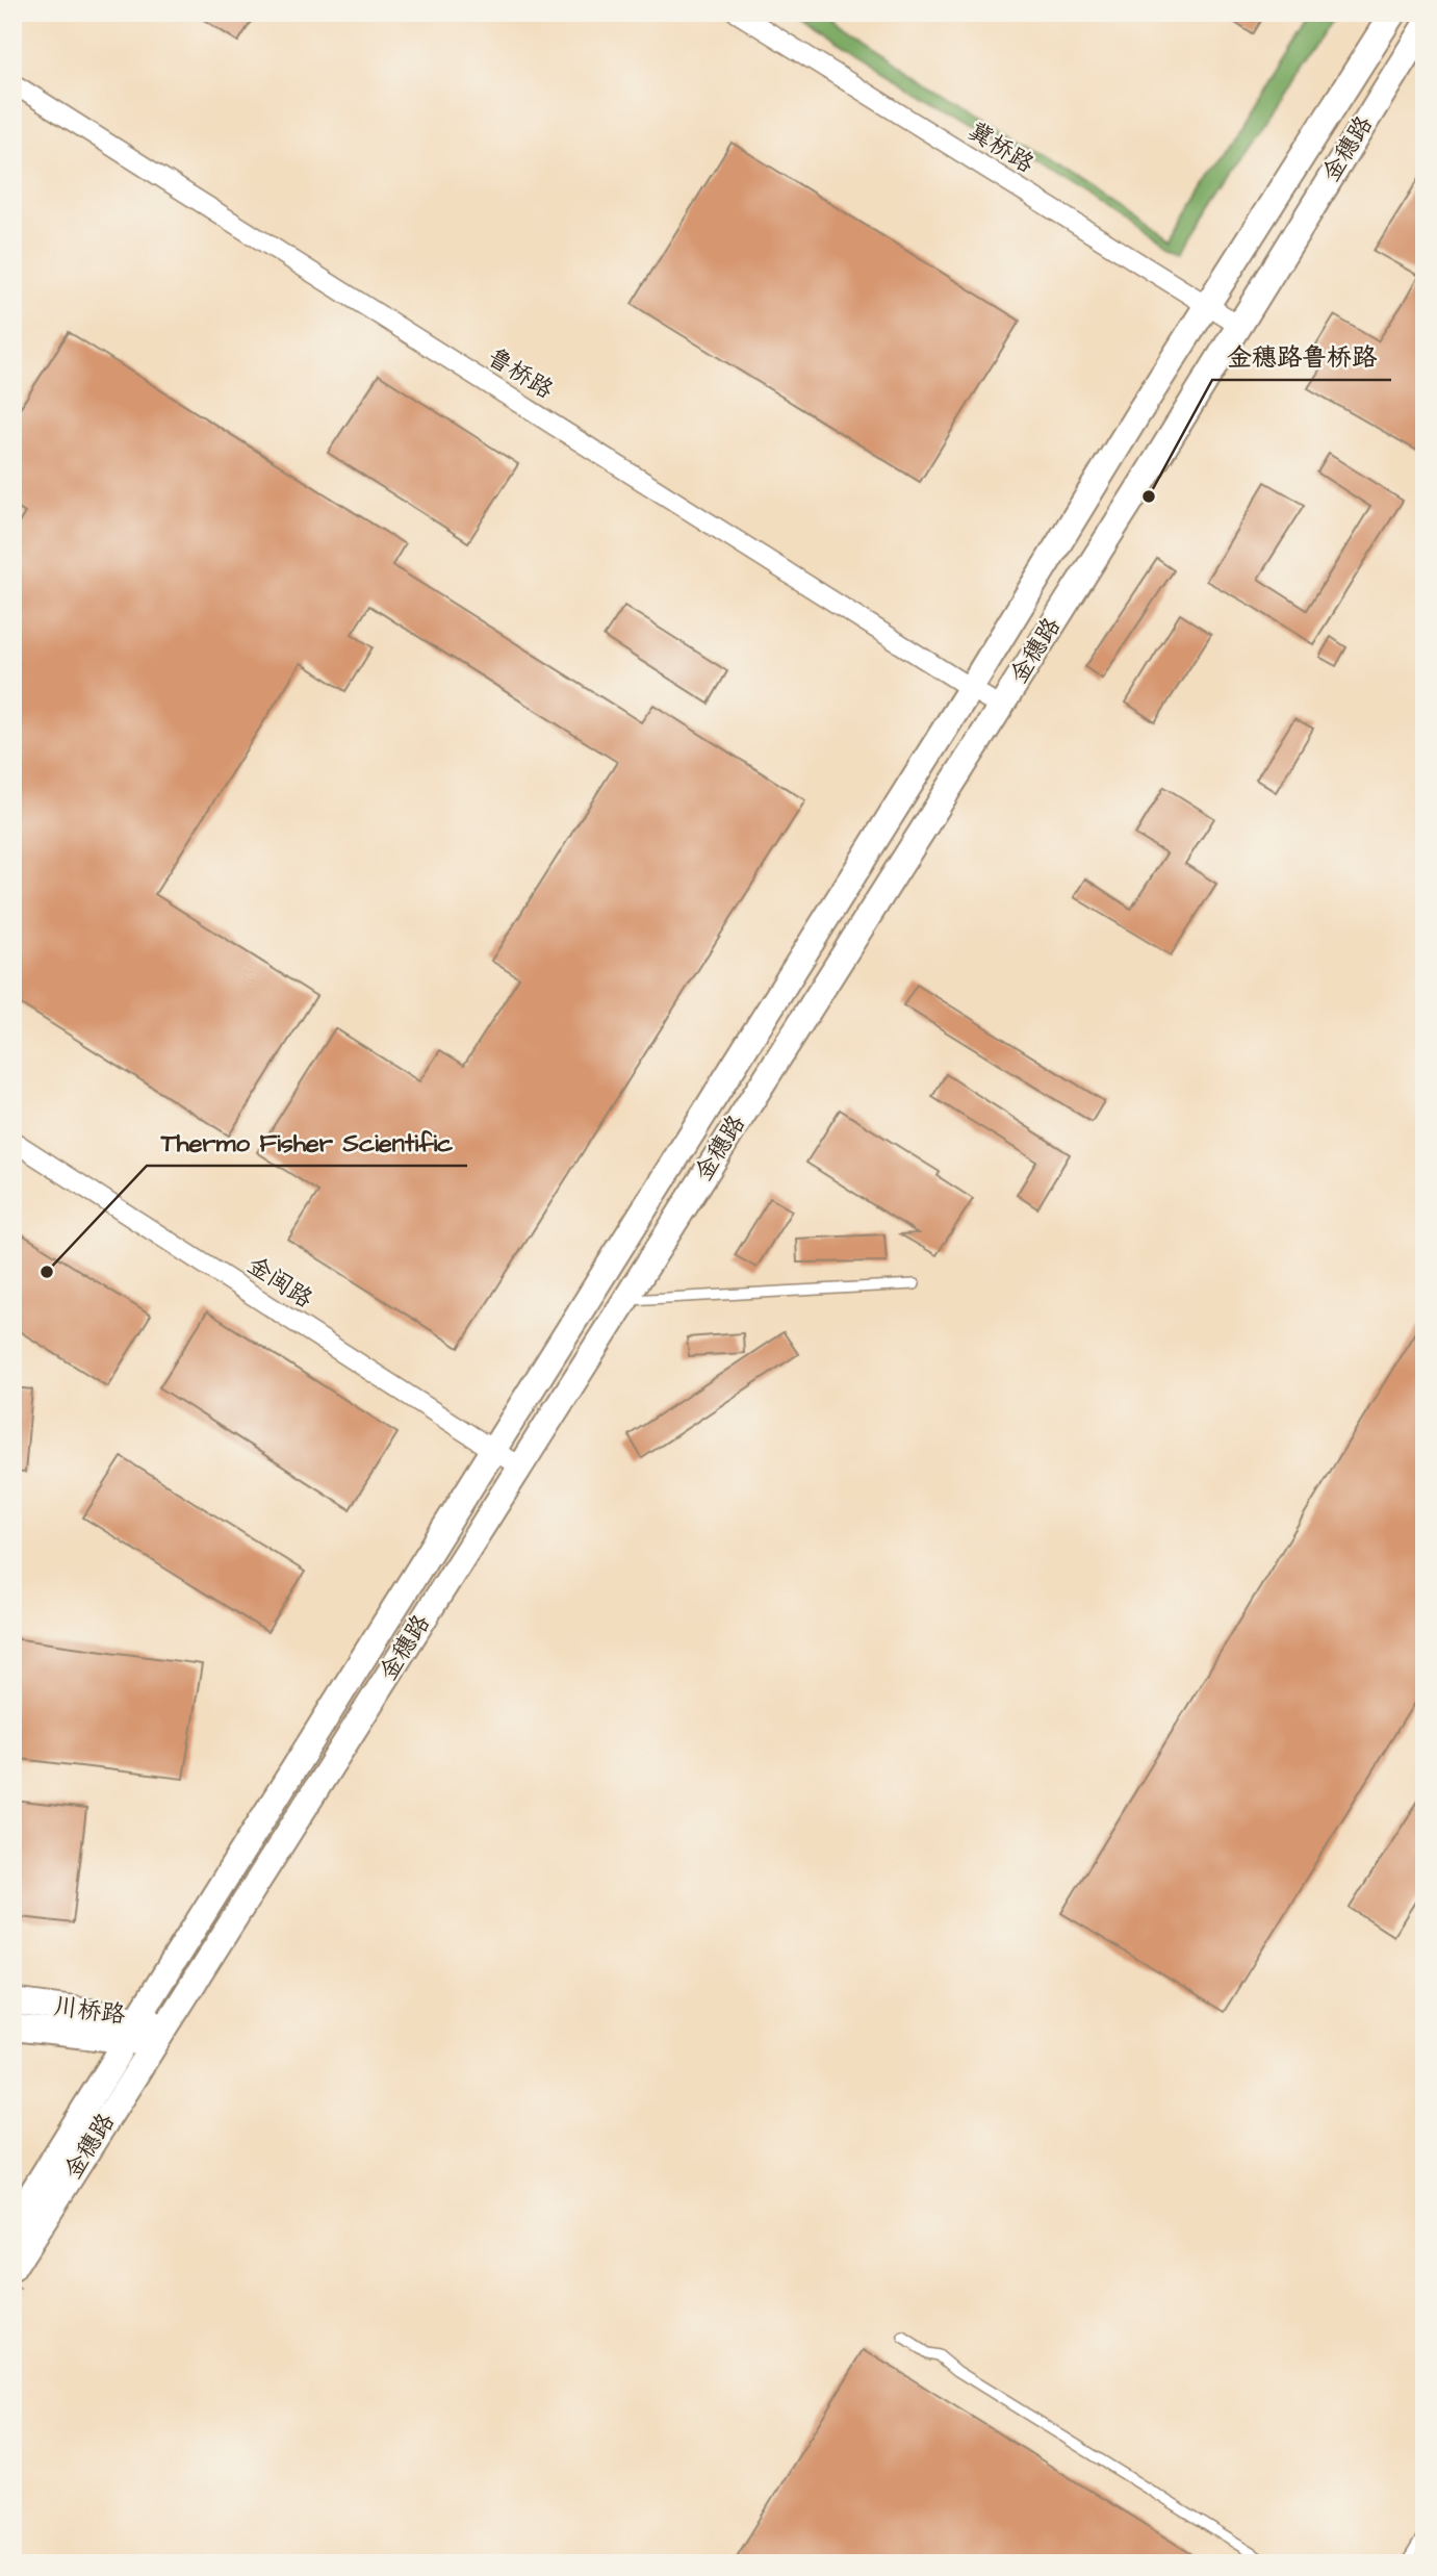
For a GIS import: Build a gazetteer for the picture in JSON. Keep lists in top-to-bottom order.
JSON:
{
  "streets": {
    "street": [
      "冀桥路",
      "金穗路",
      "鲁桥路",
      "金闽路",
      "川桥路"
    ]
  },
  "crossings": [
    ["冀桥路", "金穗路"],
    ["金穗路", "鲁桥路"],
    ["金穗路", "金闽路"],
    ["金穗路", "川桥路"]
  ],
  "places": ["金穗路鲁桥路", "Thermo Fisher Scientific"]
}
